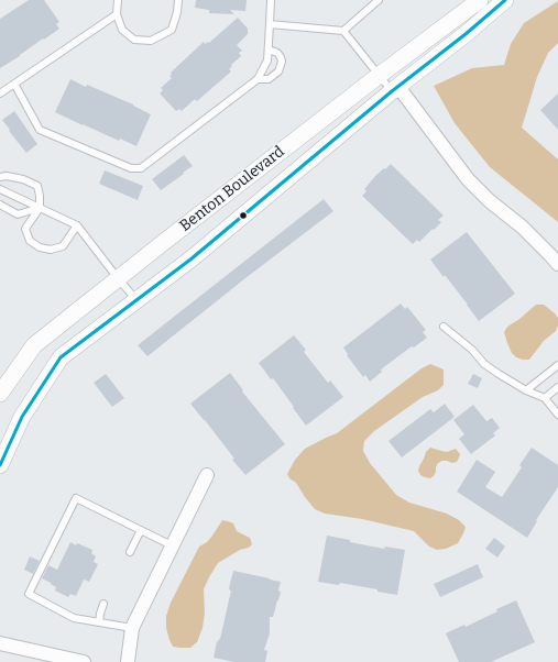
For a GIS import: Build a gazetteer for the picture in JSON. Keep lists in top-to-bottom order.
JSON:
{
  "streets": {
    "street": ["Benton Boulevard"]
  }
}
